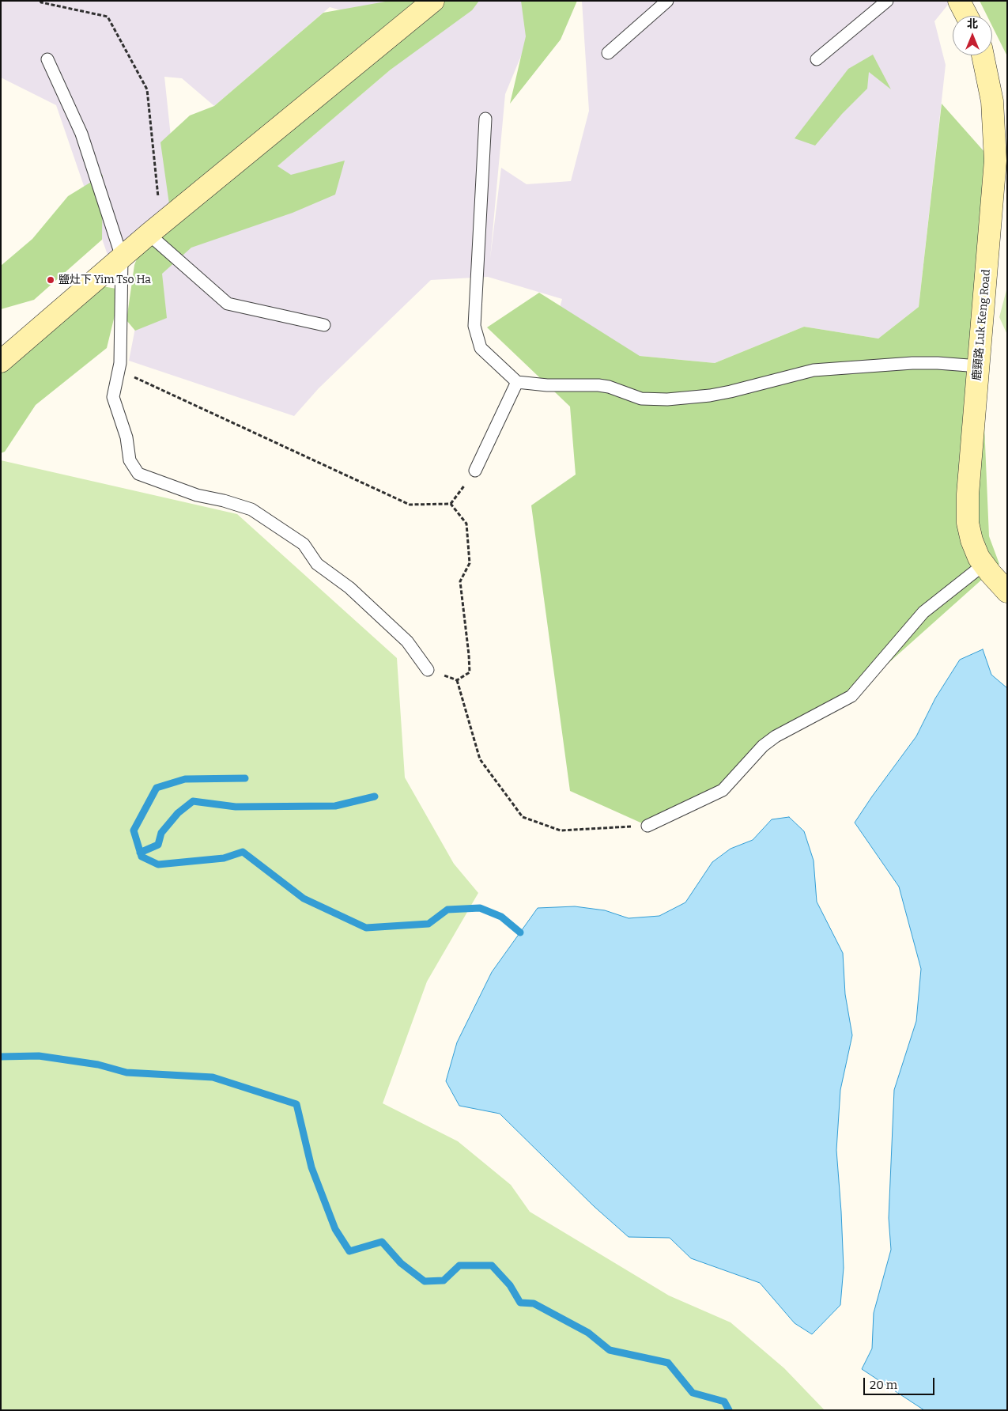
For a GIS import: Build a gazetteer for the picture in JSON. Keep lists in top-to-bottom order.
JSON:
{
  "streets": {
    "street": ["鹿頸路 Luk Keng Road"]
  },
  "places": ["鹽灶下 Yim Tso Ha"],
  "scale_bar": "20 m",
  "north": "top"
}
